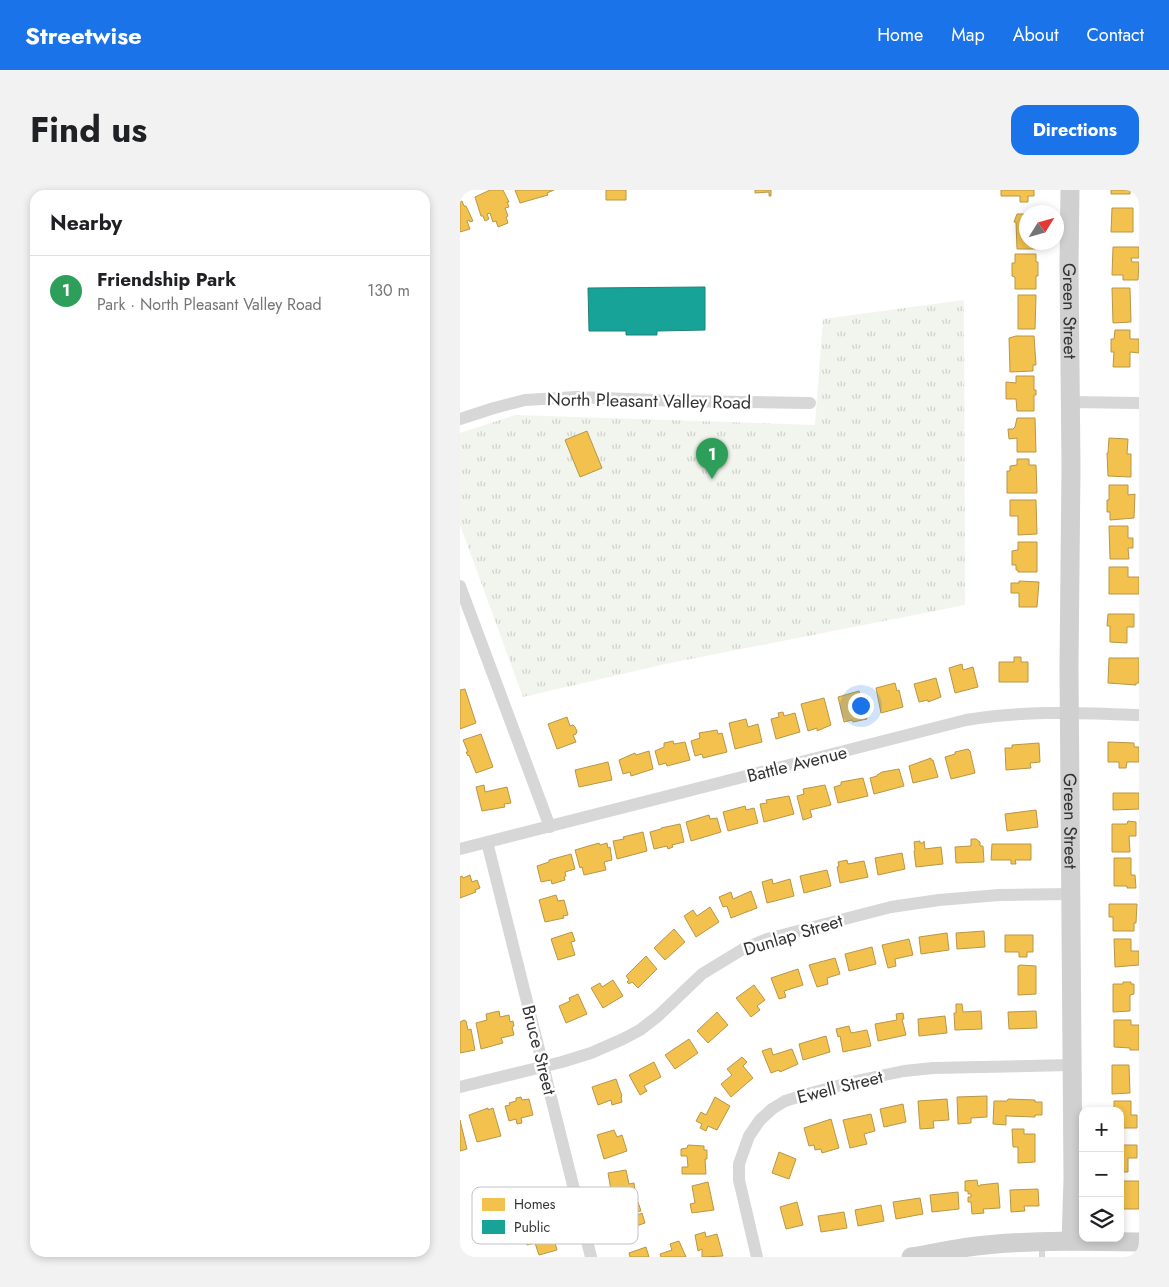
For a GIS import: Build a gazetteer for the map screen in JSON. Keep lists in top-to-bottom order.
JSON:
{
  "streets": {
    "street": [
      "Green Street",
      "North Pleasant Valley Road",
      "Battle Avenue",
      "Dunlap Street",
      "Bruce Street",
      "Ewell Street"
    ]
  },
  "crossings": [
    ["Green Street", "Battle Avenue"],
    ["Green Street", "Dunlap Street"],
    ["Green Street", "Ewell Street"],
    ["Battle Avenue", "Bruce Street"],
    ["Dunlap Street", "Bruce Street"]
  ],
  "legend": ["Homes", "Public"],
  "north": "top right",
  "page": {
    "header": "Streetwise",
    "nav": [
      "Home",
      "Map",
      "About",
      "Contact"
    ],
    "title": "Find us",
    "buttons": "Directions",
    "heading": "Nearby",
    "list": [
      {
        "mark": "1",
        "name": "Friendship Park",
        "note": "Park · North Pleasant Valley Road",
        "value": "130 m"
      }
    ],
    "pins": "1",
    "map_buttons": ["+", "−"]
  }
}
